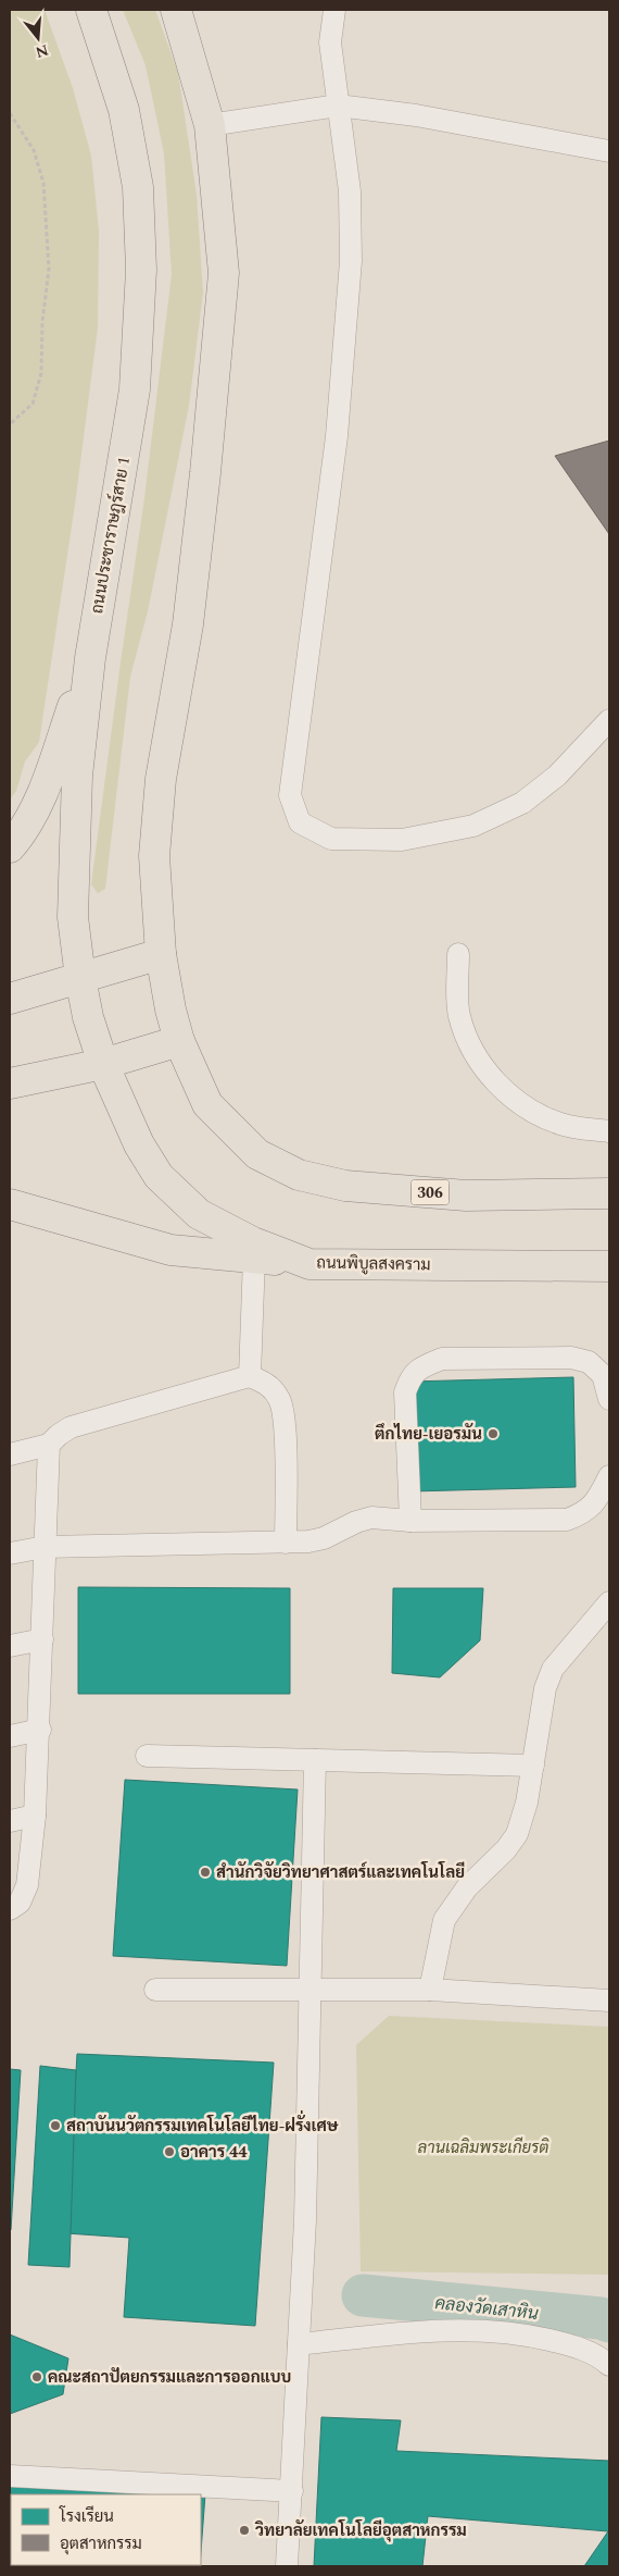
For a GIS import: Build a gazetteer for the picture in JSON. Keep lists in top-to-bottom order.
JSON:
{
  "streets": {
    "main road": ["ถนนประชาราษฎร์สาย 1", "306", "ถนนพิบูลสงคราม"]
  },
  "crossings": [
    ["ถนนประชาราษฎร์สาย 1", "ถนนพิบูลสงคราม"]
  ],
  "water": ["คลองวัดเสาหิน"],
  "parks": ["ลานเฉลิมพระเกียรติ"],
  "places": [
    "ตึกไทย-เยอรมัน",
    "สำนักวิจัยวิทยาศาสตร์และเทคโนโลยี",
    "สถาบันนวัตกรรมเทคโนโลยีไทย-ฝรั่งเศษ",
    "อาคาร 44",
    "คณะสถาปัตยกรรมและการออกแบบ",
    "วิทยาลัยเทคโนโลยีอุตสาหกรรม"
  ],
  "legend": ["โรงเรียน", "อุตสาหกรรม"],
  "north": "bottom"
}
